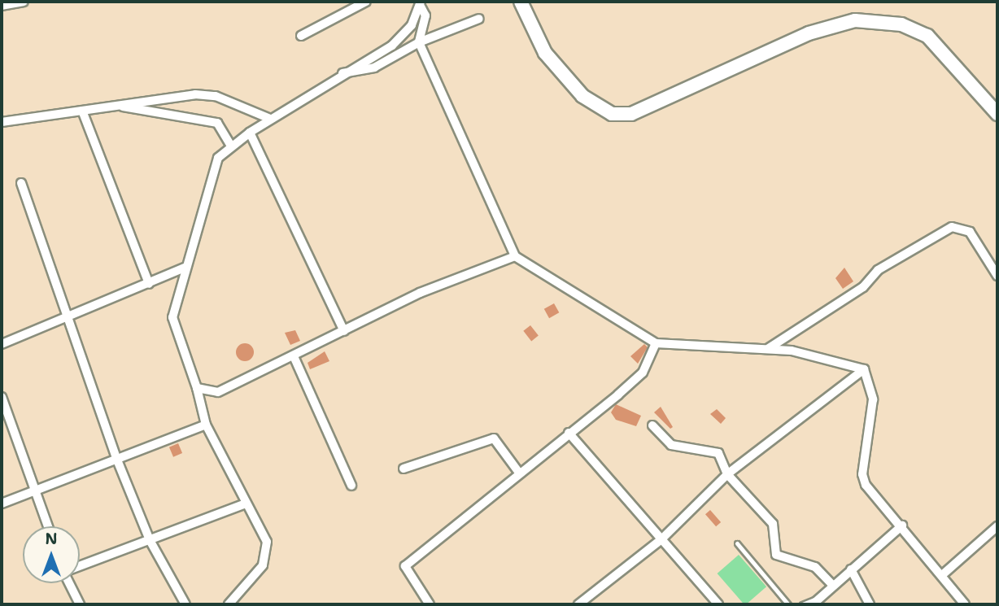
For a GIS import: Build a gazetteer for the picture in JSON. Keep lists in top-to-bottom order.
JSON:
{
  "north": "top"
}
